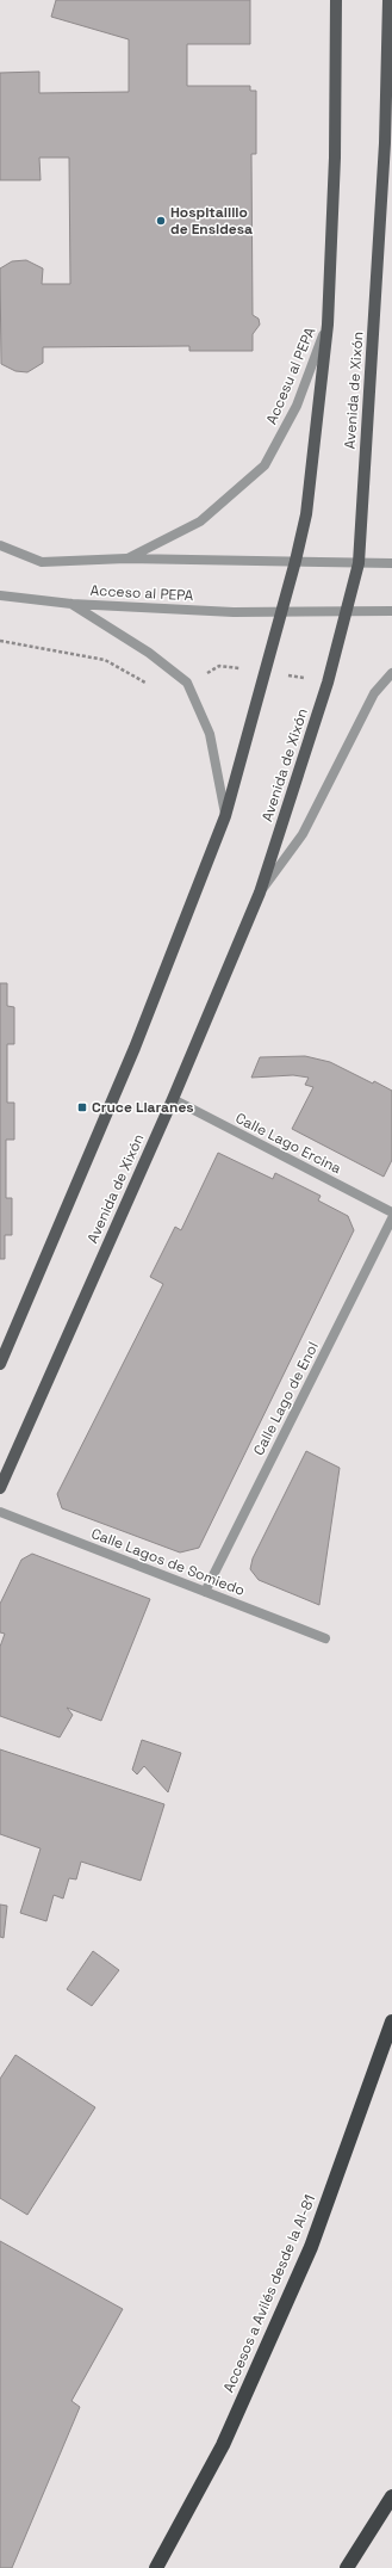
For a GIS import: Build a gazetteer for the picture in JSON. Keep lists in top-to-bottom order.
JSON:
{
  "streets": {
    "highway": ["Accesos a Avilés desde la AI-81"],
    "main road": ["Avenida de Xixón"],
    "street": [
      "Accesu al PEPA",
      "Acceso al PEPA",
      "Calle Lago Ercina",
      "Calle Lago de Enol",
      "Calle Lagos de Somiedo"
    ]
  },
  "crossings": [
    ["Accesu al PEPA", "Avenida de Xixón"],
    ["Avenida de Xixón", "Acceso al PEPA"],
    ["Avenida de Xixón", "Calle Lago Ercina"],
    ["Calle Lago de Enol", "Calle Lagos de Somiedo"]
  ],
  "places": {
    "other": ["Hospitalillo de Ensidesa"],
    "transit": ["Cruce Llaranes"]
  }
}
